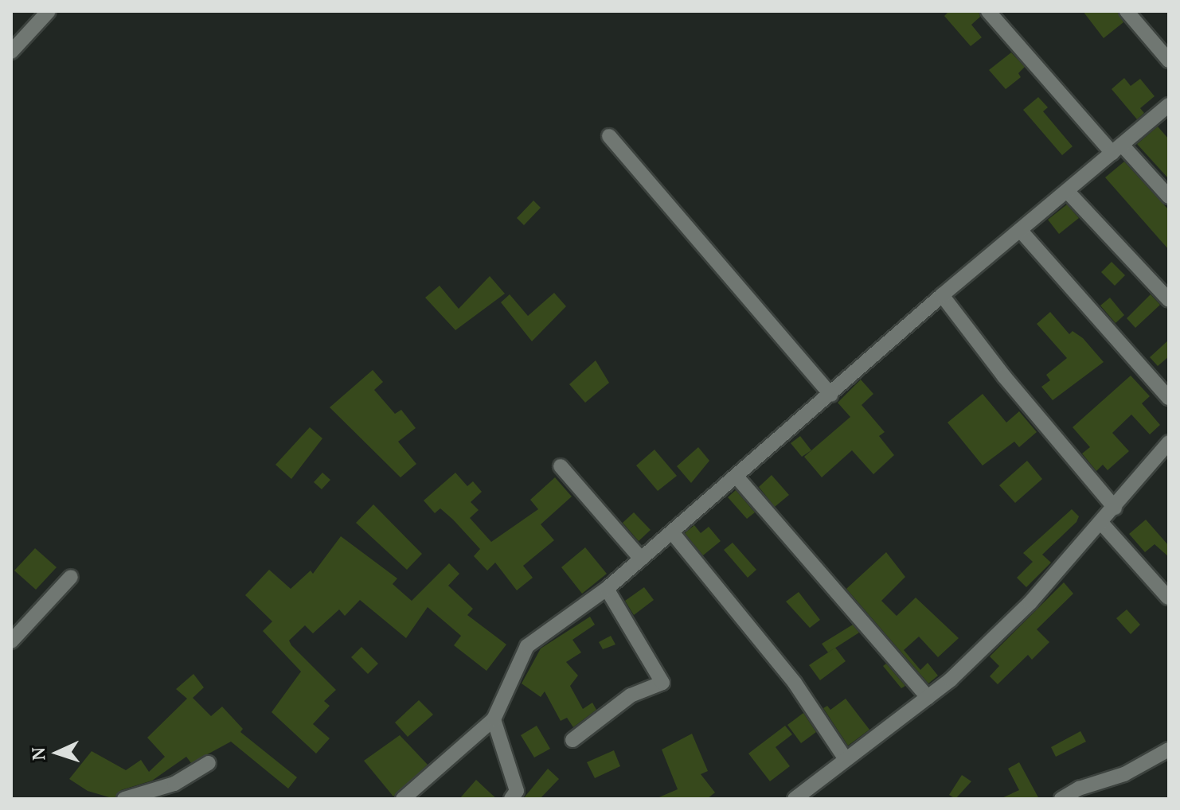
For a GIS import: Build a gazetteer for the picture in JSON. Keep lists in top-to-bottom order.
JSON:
{
  "north": "left"
}
